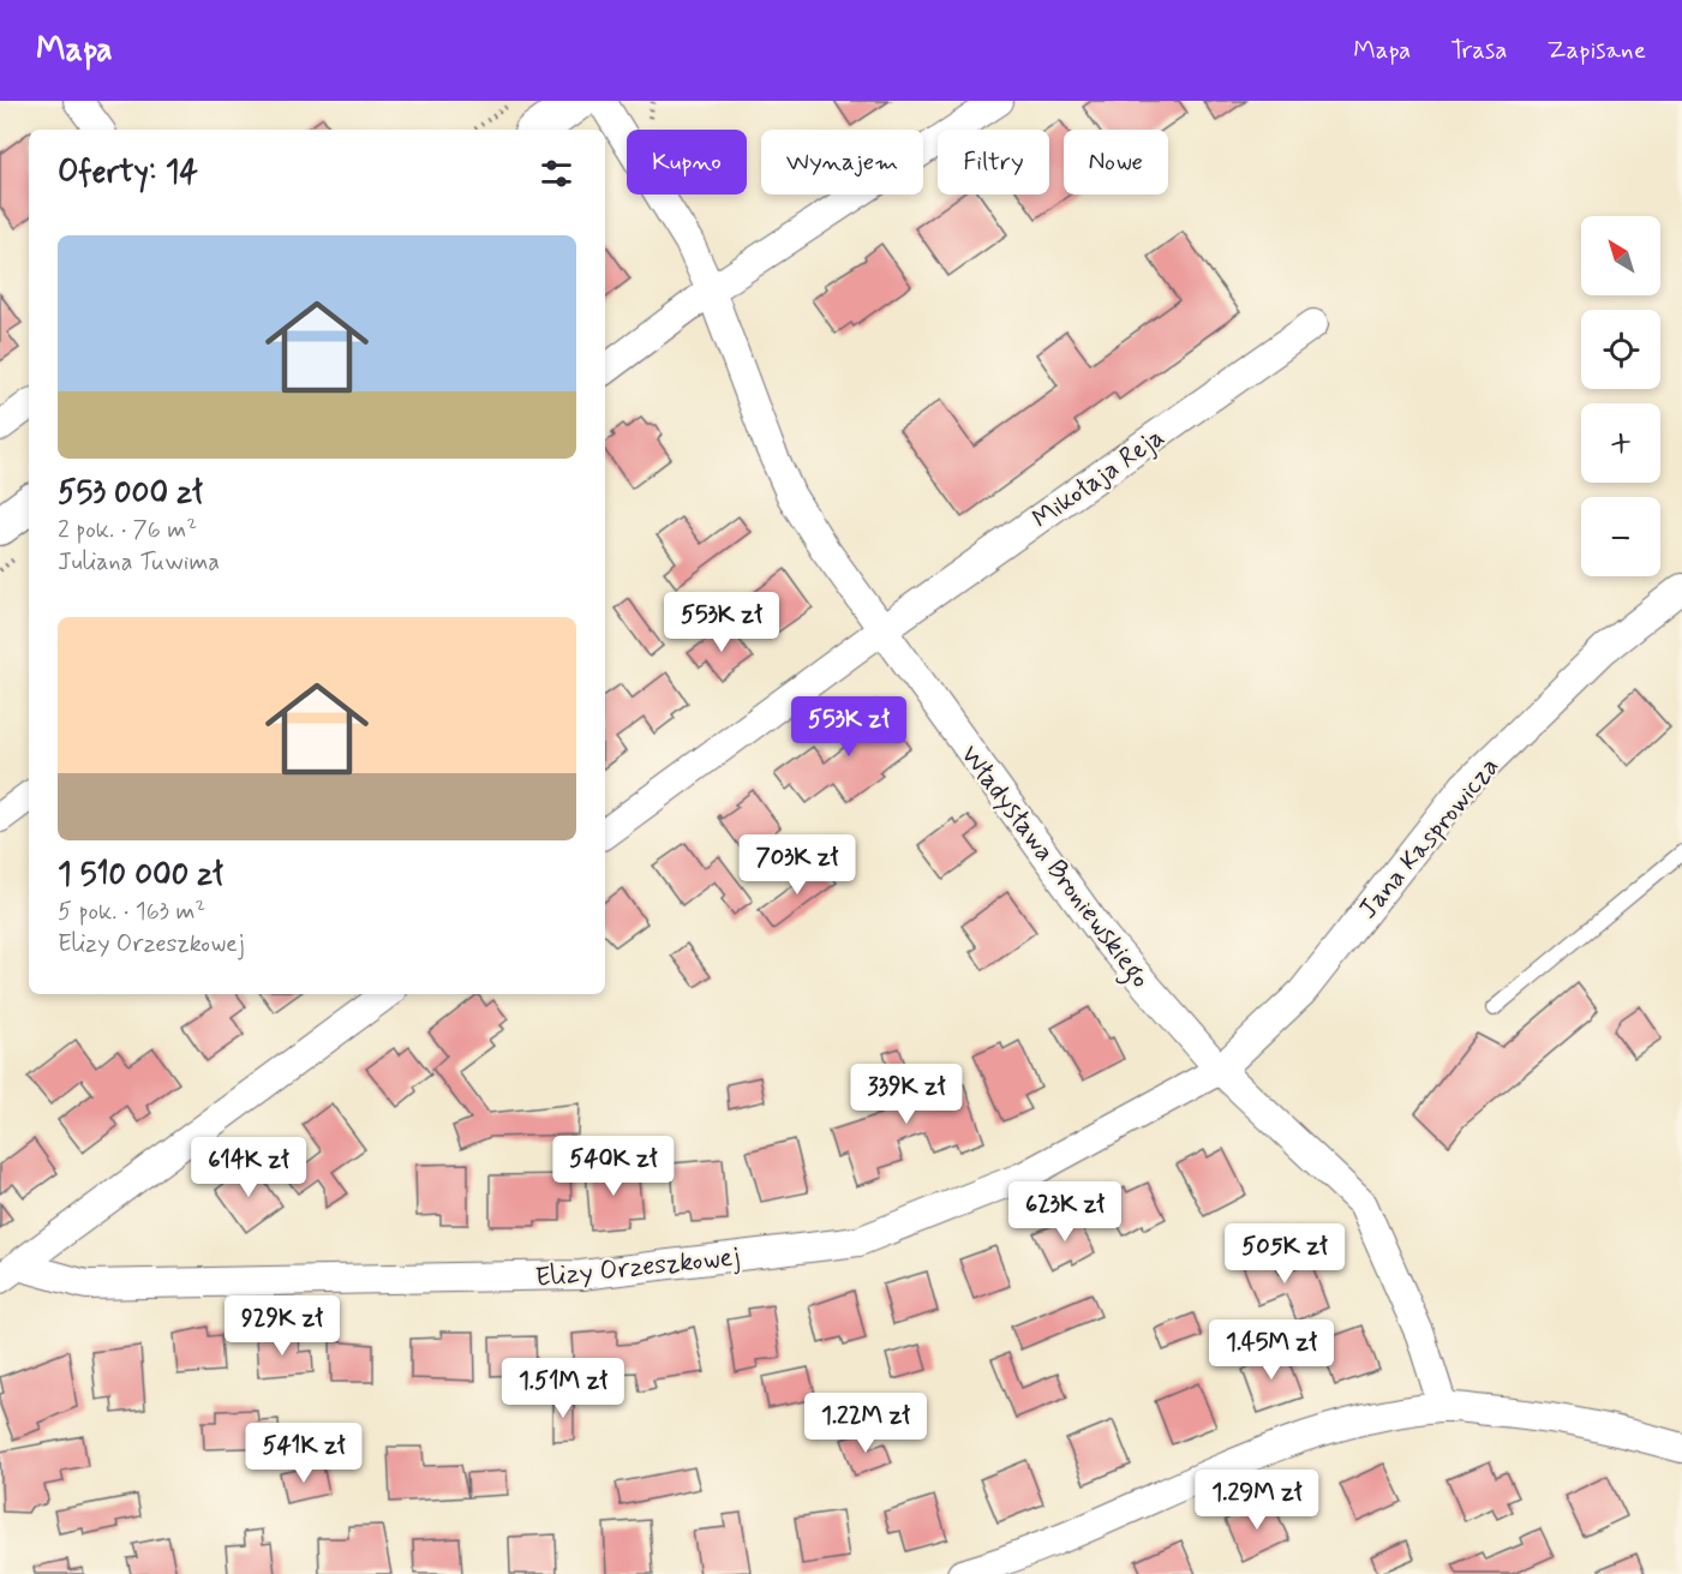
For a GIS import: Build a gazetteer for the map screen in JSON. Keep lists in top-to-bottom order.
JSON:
{
  "streets": {
    "street": [
      "Mikołaja Reja",
      "Jana Kasprowicza",
      "Władysława Broniewskiego",
      "Elizy Orzeszkowej"
    ]
  },
  "crossings": [
    ["Mikołaja Reja", "Władysława Broniewskiego"],
    ["Jana Kasprowicza", "Władysława Broniewskiego"],
    ["Jana Kasprowicza", "Elizy Orzeszkowej"],
    ["Władysława Broniewskiego", "Elizy Orzeszkowej"]
  ],
  "north": "top left",
  "page": {
    "header": "Mapa",
    "nav": ["Mapa", "Trasa", "Zapisane"],
    "chip": [
      "Kupno",
      "Wynajem",
      "Filtry",
      "Nowe"
    ],
    "heading": "Oferty: 14",
    "map_buttons": ["+", "−"],
    "list": [
      {
        "name": "553 000 zł",
        "note": "2 pok. · 76 m² · Juliana Tuwima"
      },
      {
        "name": "1 510 000 zł",
        "note": "5 pok. · 163 m² · Elizy Orzeszkowej"
      }
    ],
    "price": [
      "553K zł",
      "553K zł",
      "703K zł",
      "339K zł",
      "540K zł",
      "614K zł",
      "623K zł",
      "505K zł",
      "929K zł",
      "1.45M zł",
      "1.51M zł",
      "1.22M zł",
      "541K zł",
      "1.29M zł"
    ]
  }
}
